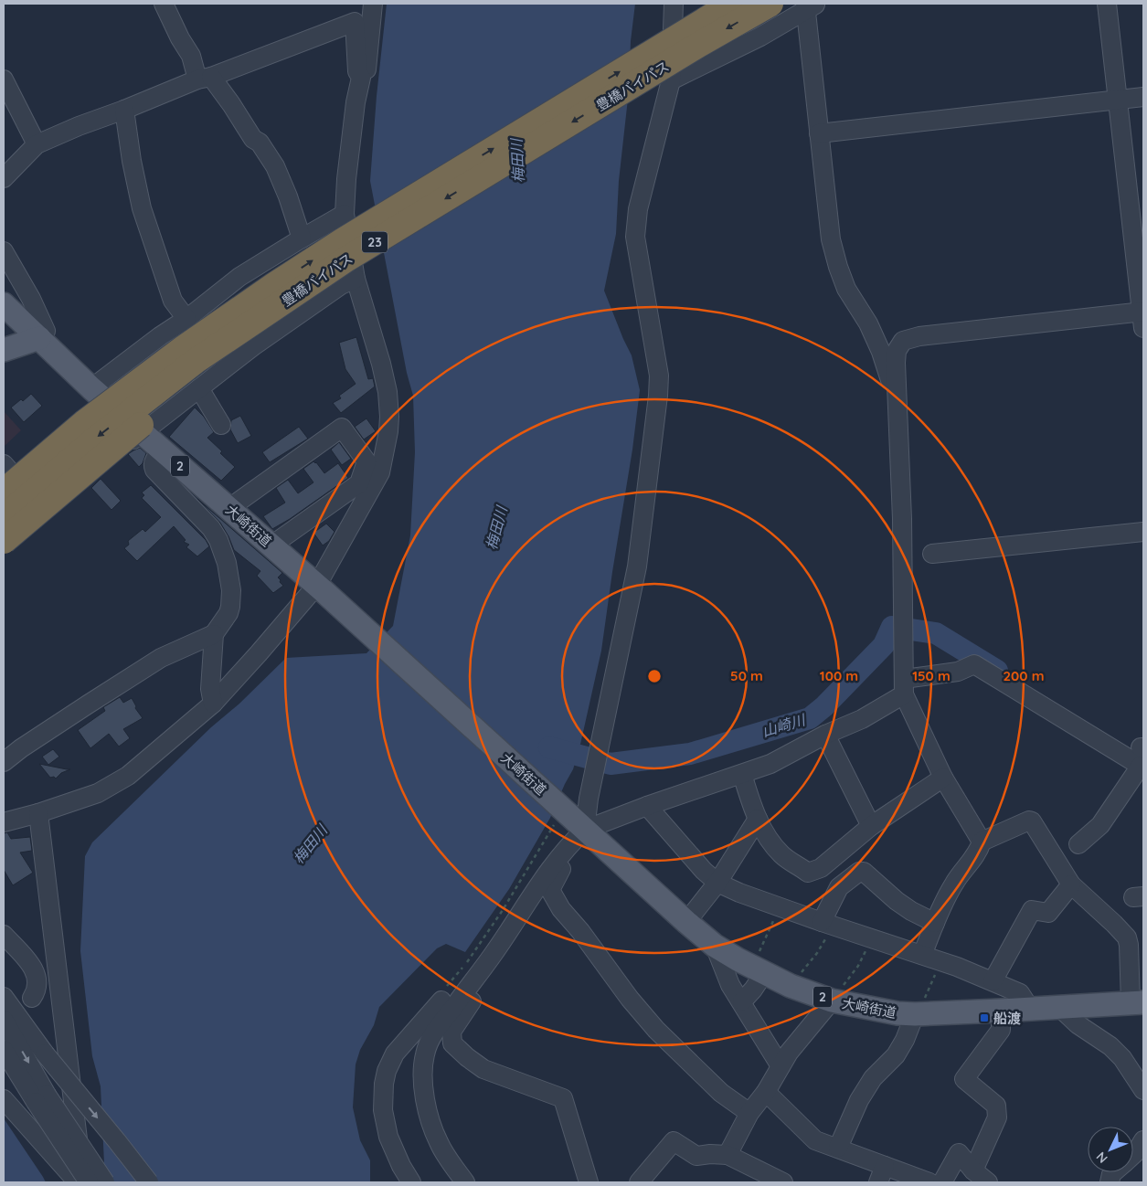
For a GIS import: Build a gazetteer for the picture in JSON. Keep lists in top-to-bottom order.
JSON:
{
  "streets": {
    "highway": ["豊橋バイパス", "23"],
    "main road": ["2", "大崎街道"]
  },
  "crossings": [
    ["豊橋バイパス", "23"]
  ],
  "water": ["梅田川", "山崎川"],
  "places": {
    "transit": ["船渡"]
  },
  "north": "bottom left",
  "rings": [
    "50 m",
    "100 m",
    "150 m",
    "200 m"
  ]
}
